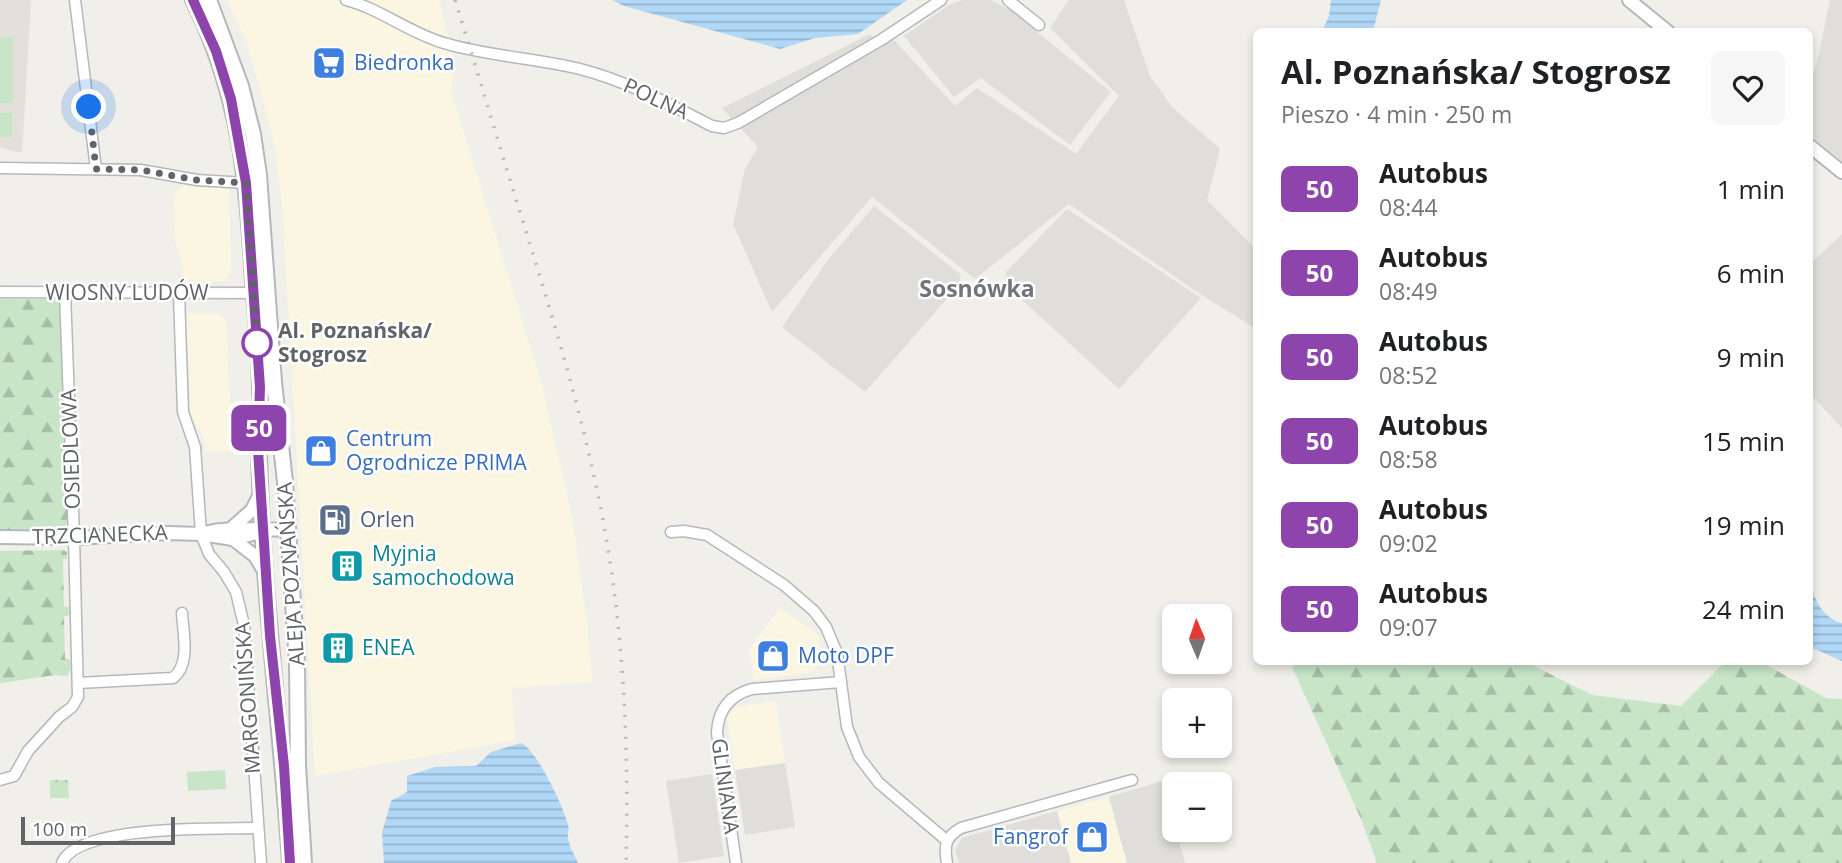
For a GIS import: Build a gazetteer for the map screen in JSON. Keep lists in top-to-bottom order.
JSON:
{
  "streets": {
    "main road": ["ALEJA POZNAŃSKA"],
    "street": [
      "POLNA",
      "WIOSNY LUDÓW",
      "OSIEDLOWA",
      "TRZCIANECKA",
      "MARGONIŃSKA",
      "GLINIANA"
    ]
  },
  "crossings": [
    ["WIOSNY LUDÓW", "OSIEDLOWA"],
    ["WIOSNY LUDÓW", "ALEJA POZNAŃSKA"],
    ["WIOSNY LUDÓW", "MARGONIŃSKA"],
    ["OSIEDLOWA", "TRZCIANECKA"],
    ["TRZCIANECKA", "ALEJA POZNAŃSKA"],
    ["TRZCIANECKA", "MARGONIŃSKA"]
  ],
  "districts": ["Sosnówka"],
  "places": {
    "supermarket": ["Biedronka"],
    "other": ["Al. Poznańska/ Stogrosz"],
    "shop": ["Centrum Ogrodnicze PRIMA", "Moto DPF", "Fangrof"],
    "fuel station": ["Orlen"],
    "building": ["Myjnia samochodowa", "ENEA"]
  },
  "lines": ["bus line 50"],
  "scale_bar": "100 m",
  "north": "top",
  "page": {
    "on_map": "50",
    "heading": ["Al. Poznańska/ Stogrosz", "Pieszo · 4 min · 250 m"],
    "list": [
      {
        "mark": "50",
        "name": "Autobus",
        "note": "08:44",
        "value": "1 min"
      },
      {
        "mark": "50",
        "name": "Autobus",
        "note": "08:49",
        "value": "6 min"
      },
      {
        "mark": "50",
        "name": "Autobus",
        "note": "08:52",
        "value": "9 min"
      },
      {
        "mark": "50",
        "name": "Autobus",
        "note": "08:58",
        "value": "15 min"
      },
      {
        "mark": "50",
        "name": "Autobus",
        "note": "09:02",
        "value": "19 min"
      },
      {
        "mark": "50",
        "name": "Autobus",
        "note": "09:07",
        "value": "24 min"
      }
    ],
    "map_buttons": ["+", "−"],
    "scale": "100 m"
  }
}
